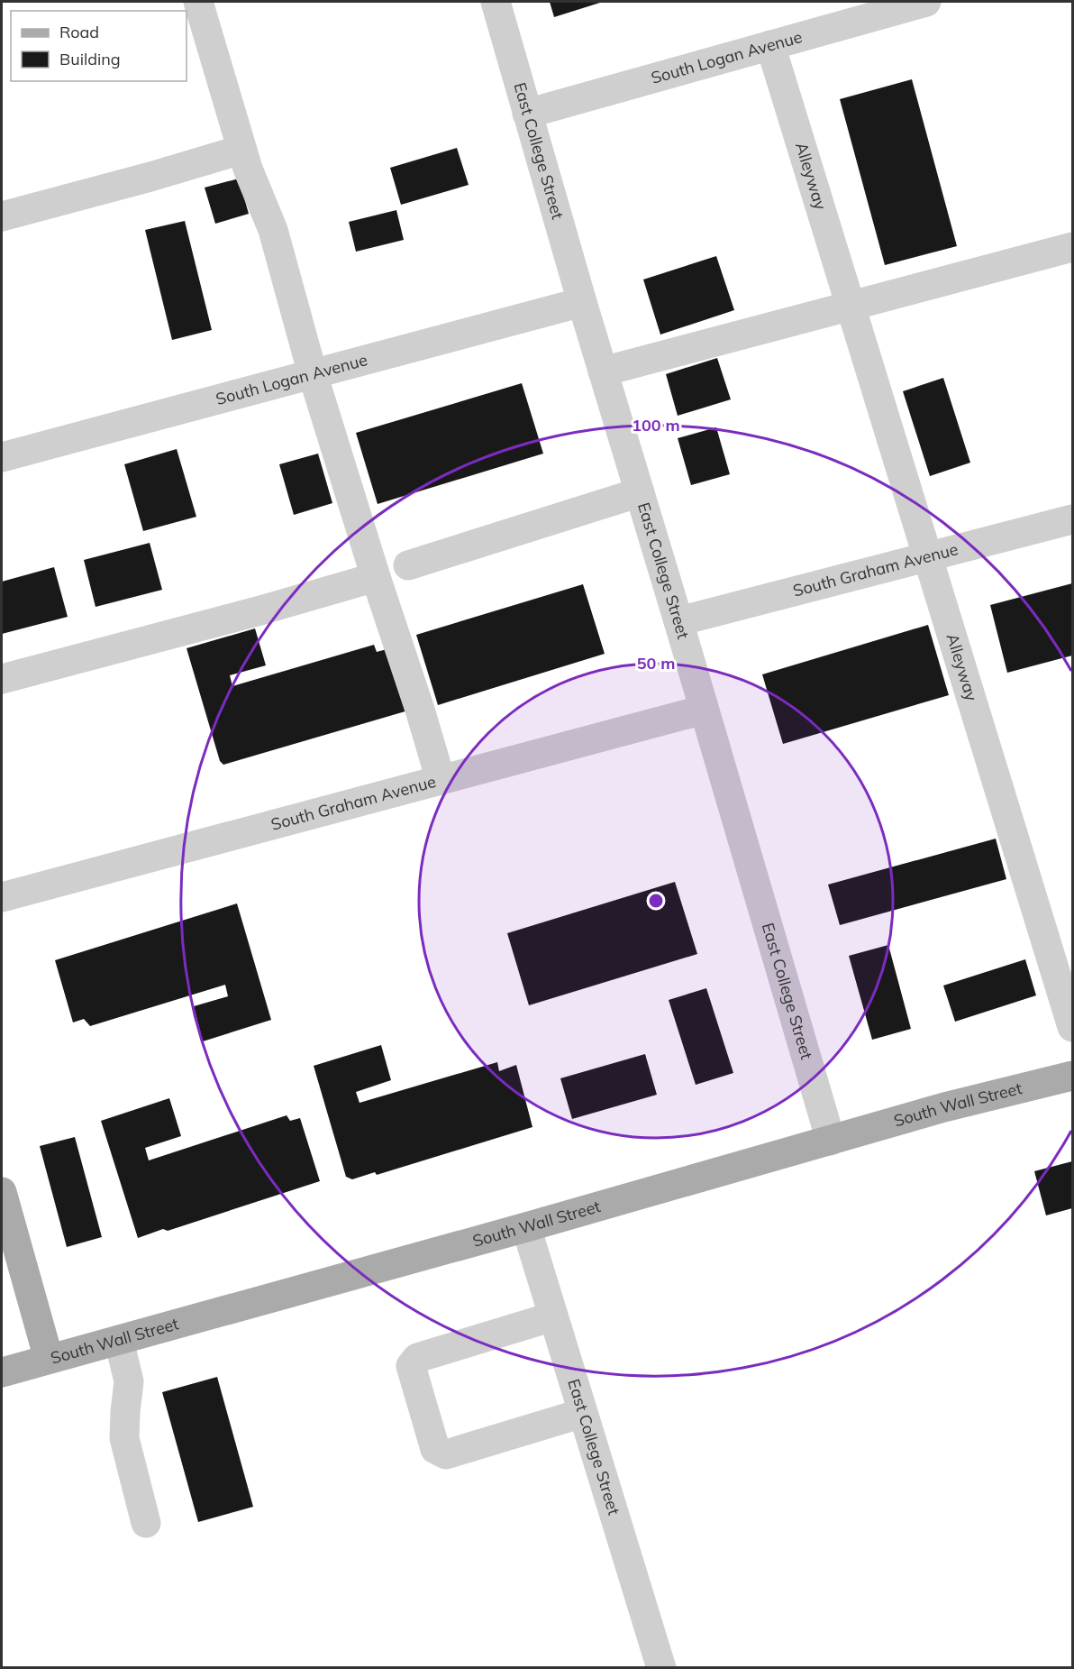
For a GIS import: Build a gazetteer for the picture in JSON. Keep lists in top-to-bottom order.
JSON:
{
  "streets": {
    "main road": ["South Wall Street"],
    "street": [
      "South Logan Avenue",
      "East College Street",
      "Alleyway",
      "South Graham Avenue"
    ]
  },
  "crossings": [
    ["South Logan Avenue", "East College Street"],
    ["South Logan Avenue", "Alleyway"],
    ["East College Street", "South Graham Avenue"],
    ["East College Street", "South Wall Street"],
    ["Alleyway", "South Graham Avenue"]
  ],
  "legend": ["Road", "Building"],
  "rings": ["100 m", "50 m"]
}
